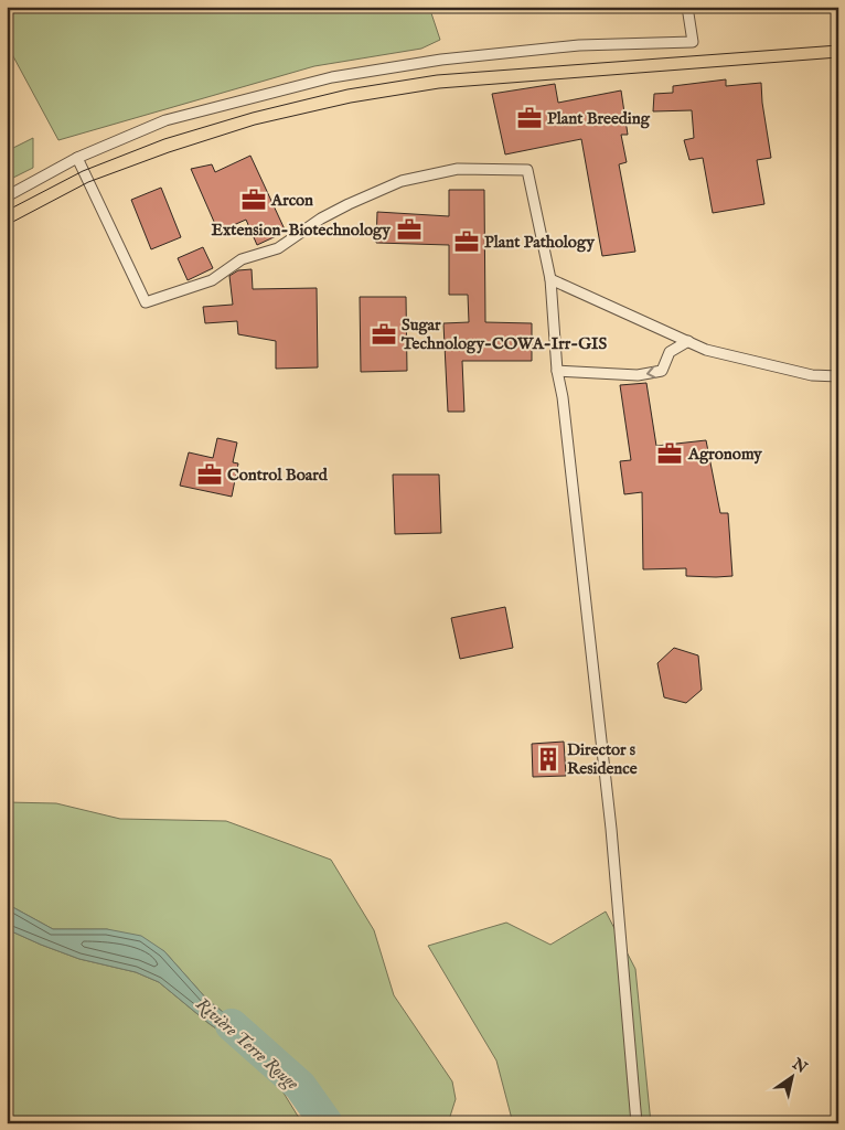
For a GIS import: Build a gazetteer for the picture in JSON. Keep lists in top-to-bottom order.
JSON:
{
  "water": ["Rivière Terre Rouge"],
  "places": {
    "office": [
      "Plant Breeding",
      "Arcon",
      "Extension-Biotechnology",
      "Plant Pathology",
      "Sugar Technology-COWA-Irr-GIS",
      "Agronomy",
      "Control Board"
    ],
    "building": ["Director s Residence"]
  },
  "north": "top right"
}
